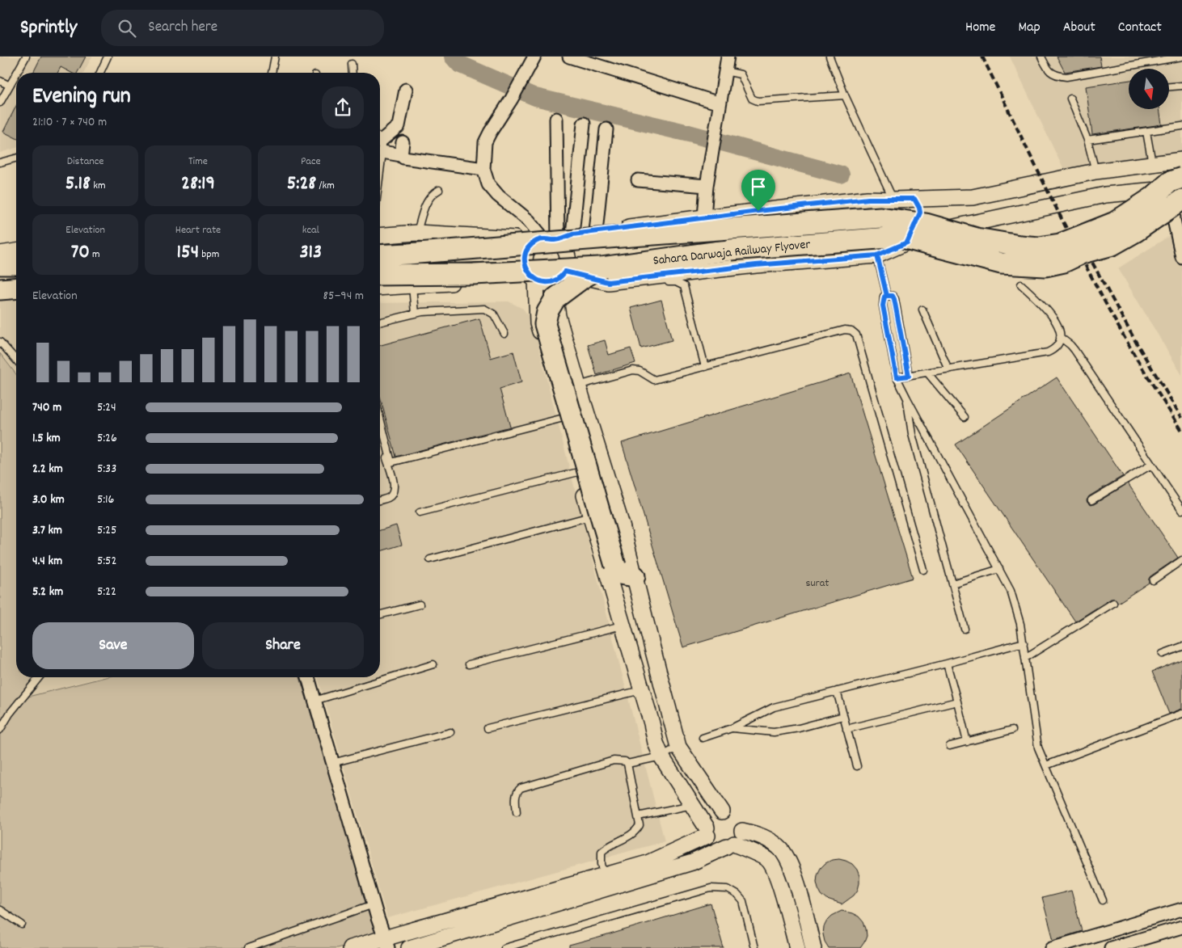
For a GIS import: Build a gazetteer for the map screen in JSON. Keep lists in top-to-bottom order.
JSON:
{
  "streets": {
    "highway": ["Sahara Darwaja Railway Flyover"]
  },
  "house_numbers": ["surat"],
  "north": "bottom",
  "page": {
    "header": "Sprintly",
    "search": "Search here",
    "nav": [
      "Home",
      "Map",
      "About",
      "Contact"
    ],
    "heading": ["Evening run", "21:10 · 7 × 740 m"],
    "stats": [
      ["Distance", "5.18 km"],
      ["Time", "28:19"],
      ["Pace", "5:28 /km"],
      ["Elevation", "70 m"],
      ["Heart rate", "154 bpm"],
      ["kcal", "313"]
    ],
    "chart": ["Elevation", "85–94 m"],
    "list": [
      {
        "name": "740 m",
        "note": "5:24"
      },
      {
        "name": "1.5 km",
        "note": "5:26"
      },
      {
        "name": "2.2 km",
        "note": "5:33"
      },
      {
        "name": "3.0 km",
        "note": "5:16"
      },
      {
        "name": "3.7 km",
        "note": "5:25"
      },
      {
        "name": "4.4 km",
        "note": "5:52"
      },
      {
        "name": "5.2 km",
        "note": "5:22"
      }
    ],
    "buttons": ["Save", "Share"]
  }
}
